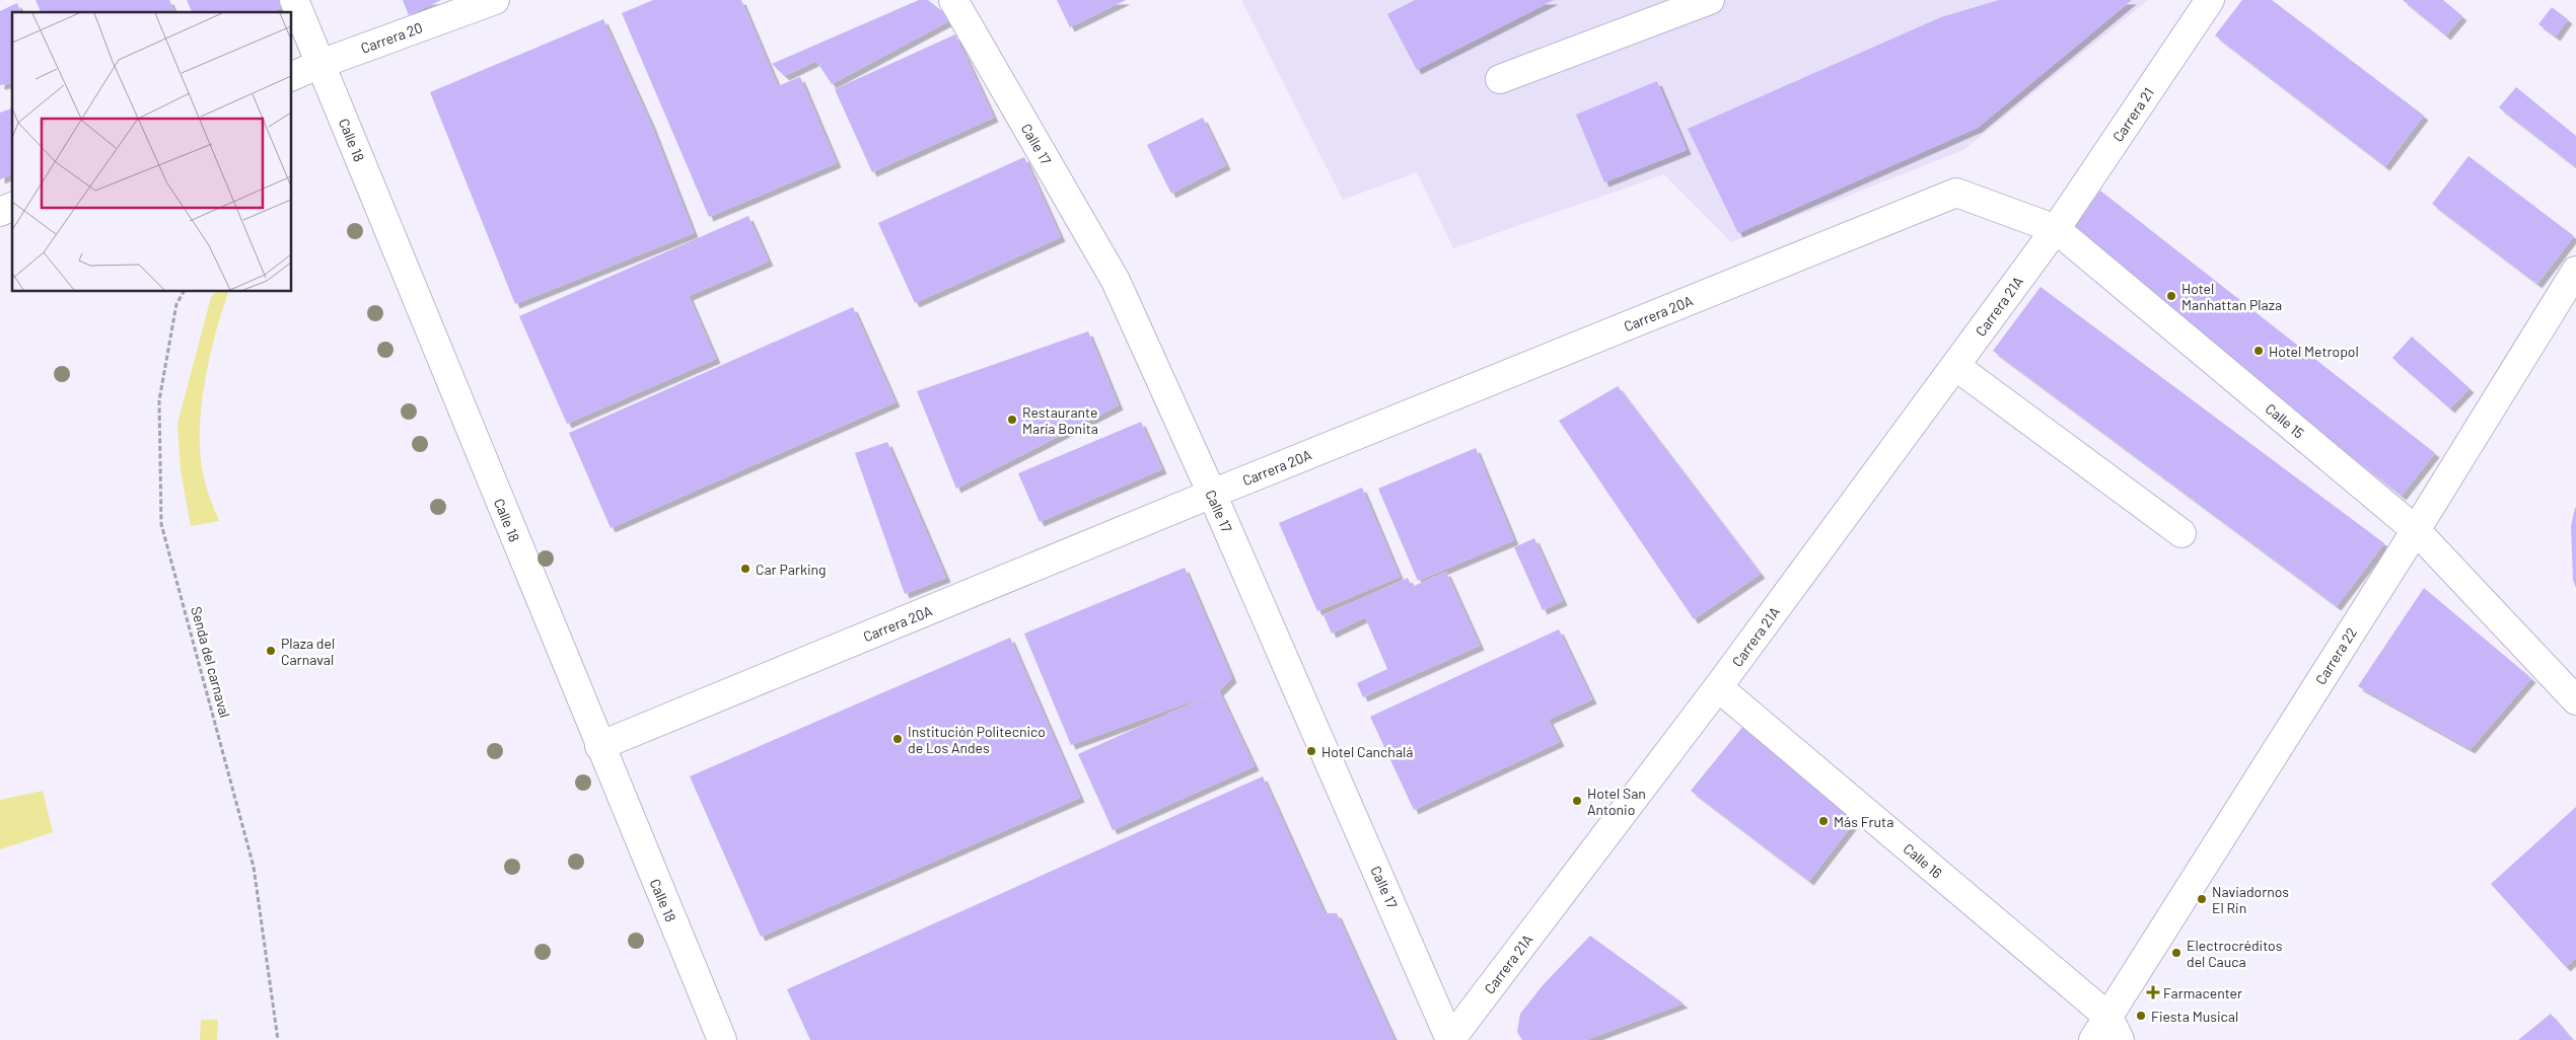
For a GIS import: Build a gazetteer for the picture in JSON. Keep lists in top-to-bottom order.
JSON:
{
  "streets": {
    "street": [
      "Carrera 20",
      "Carrera 21",
      "Calle 18",
      "Calle 17",
      "Carrera 21A",
      "Carrera 20A",
      "Calle 15",
      "Carrera 22",
      "Calle 16"
    ],
    "path": ["Senda del carnaval"]
  },
  "crossings": [
    ["Carrera 20", "Calle 18"],
    ["Carrera 21", "Carrera 21A"],
    ["Carrera 21", "Calle 15"],
    ["Calle 18", "Carrera 20A"],
    ["Calle 17", "Carrera 21A"],
    ["Calle 17", "Carrera 20A"],
    ["Carrera 21A", "Calle 15"],
    ["Carrera 21A", "Calle 16"],
    ["Carrera 20A", "Calle 15"],
    ["Calle 15", "Carrera 22"],
    ["Carrera 22", "Calle 16"]
  ],
  "places": {
    "other": [
      "Hotel Manhattan Plaza",
      "Hotel Metropol",
      "Restaurante María Bonita",
      "Car Parking",
      "Plaza del Carnaval",
      "Institución Politecnico de Los Andes",
      "Hotel Canchalá",
      "Hotel San Antonio",
      "Más Fruta",
      "Naviadornos El Rin",
      "Electrocréditos del Cauca",
      "Fiesta Musical"
    ],
    "health": ["Farmacenter"]
  }
}
